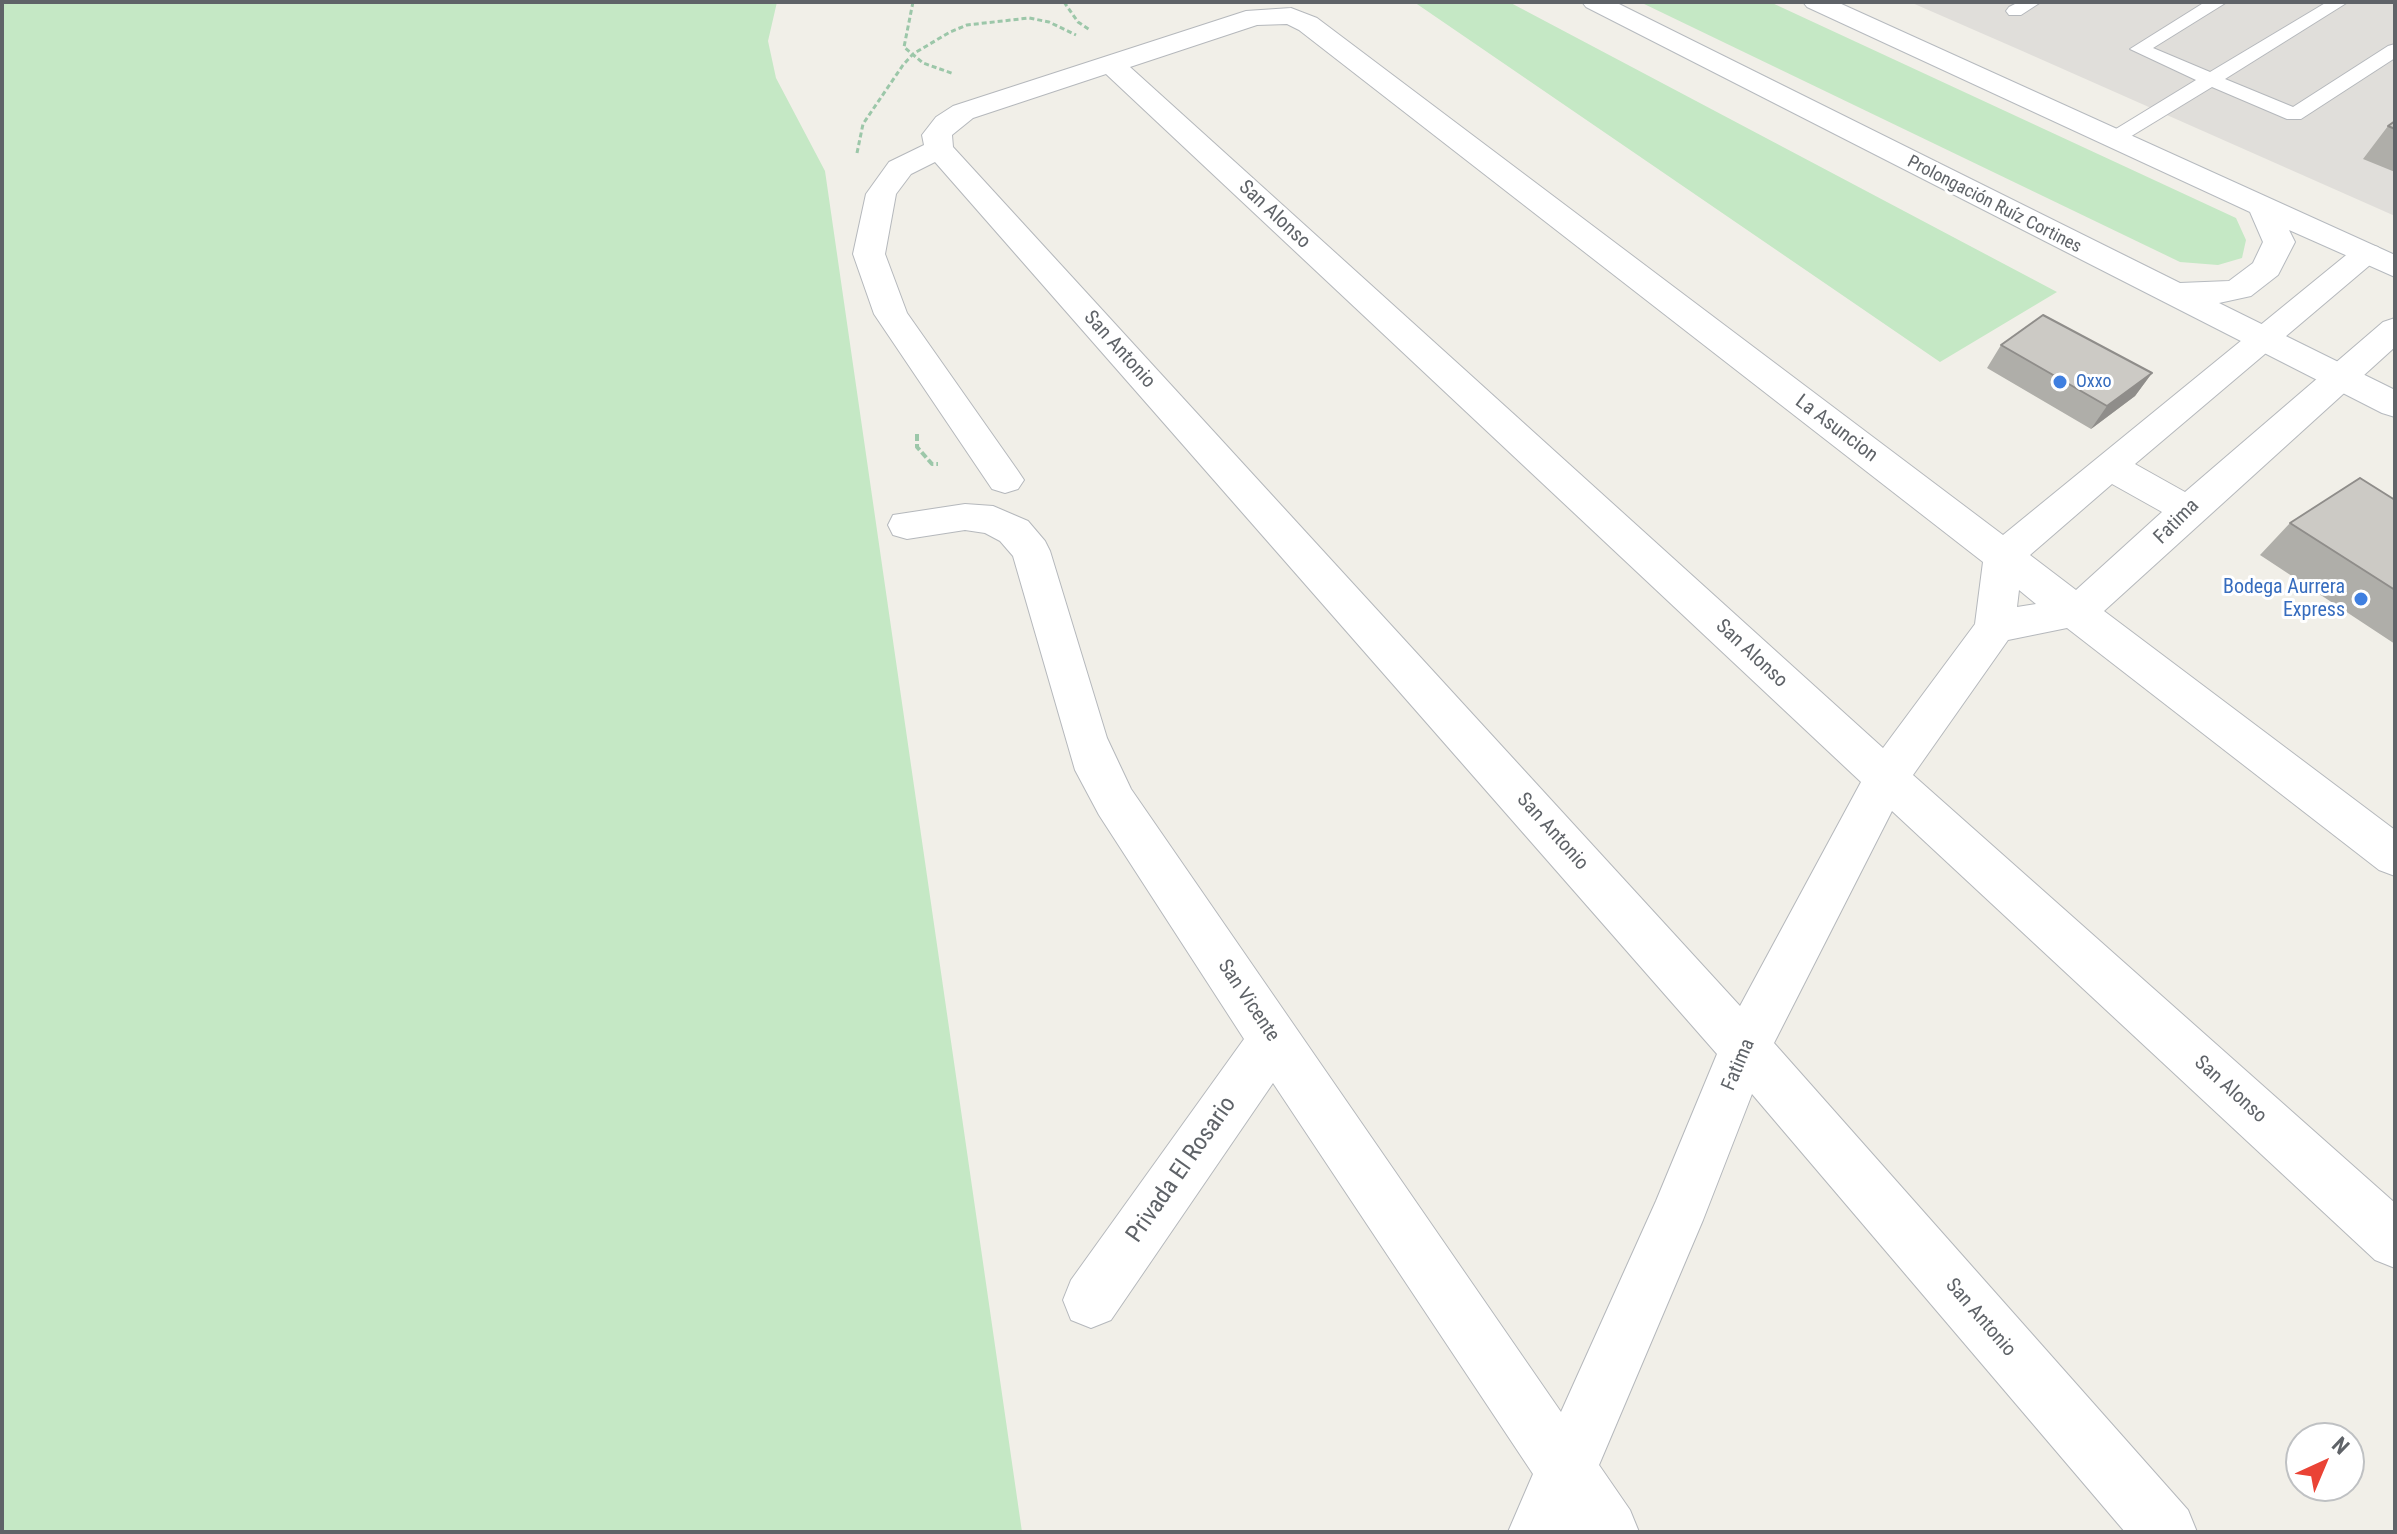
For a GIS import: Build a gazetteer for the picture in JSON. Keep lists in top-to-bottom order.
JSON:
{
  "streets": {
    "street": [
      "Prolongación Ruíz Cortines",
      "San Alonso",
      "San Antonio",
      "La Asuncion",
      "Fatima",
      "San Vicente",
      "Privada El Rosario"
    ]
  },
  "crossings": [
    ["Prolongación Ruíz Cortines", "Fatima"],
    ["San Alonso", "La Asuncion"],
    ["San Alonso", "Fatima"],
    ["San Antonio", "Fatima"],
    ["La Asuncion", "Fatima"],
    ["Fatima", "San Vicente"],
    ["San Vicente", "Privada El Rosario"]
  ],
  "places": ["Oxxo", "Bodega Aurrera Express"],
  "north": "top right"
}
